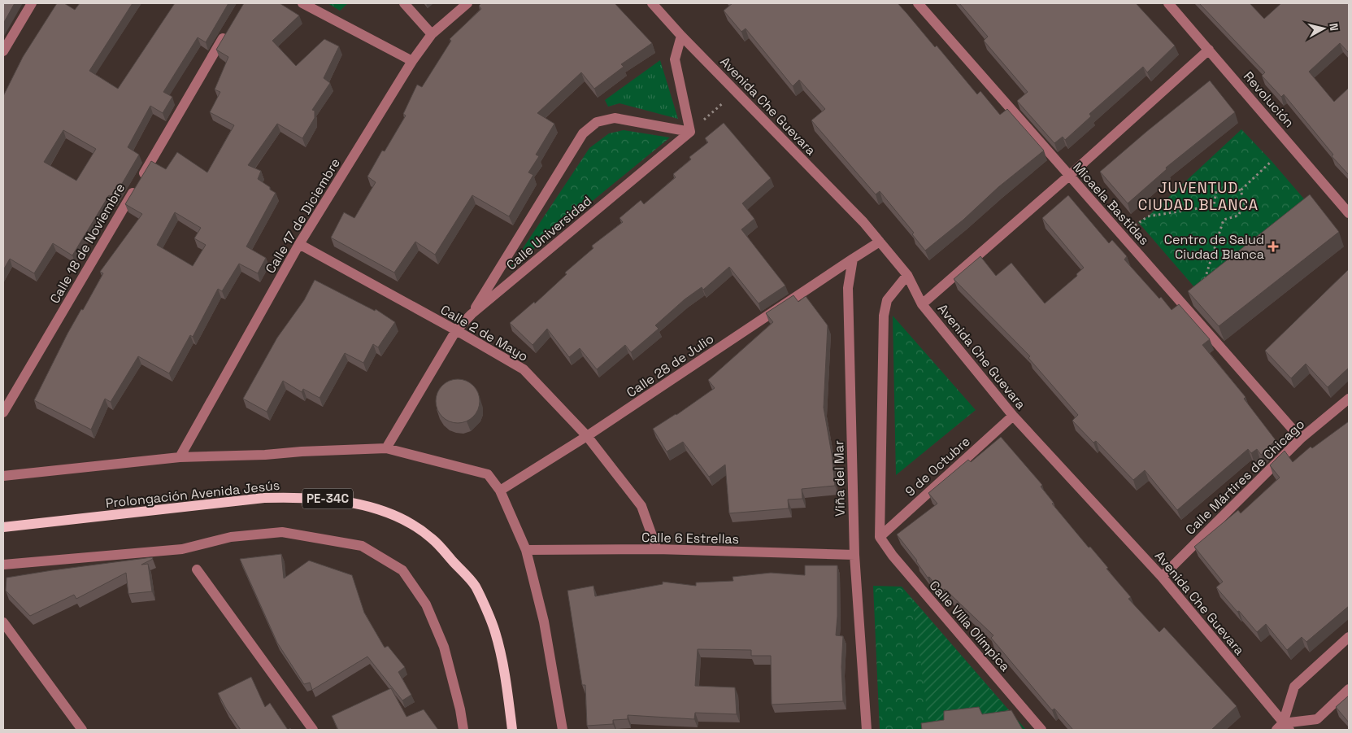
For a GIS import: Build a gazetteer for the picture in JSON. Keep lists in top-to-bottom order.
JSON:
{
  "streets": {
    "main road": ["Prolongación Avenida Jesús", "PE-34C"],
    "street": [
      "Revolución",
      "Avenida Che Guevara",
      "Micaela Bastidas",
      "Calle 17 de Diciembre",
      "Calle Universidad",
      "Calle 18 de Noviembre",
      "Calle 2 de Mayo",
      "Calle 28 de Julio",
      "9 de Octubre",
      "Calle Mártires de Chicago",
      "Viña del Mar",
      "Calle 6 Estrellas",
      "Calle Villa Olímpica"
    ]
  },
  "crossings": [
    ["Avenida Che Guevara", "9 de Octubre"],
    ["Avenida Che Guevara", "Calle Mártires de Chicago"],
    ["Micaela Bastidas", "Calle Mártires de Chicago"],
    ["Calle 17 de Diciembre", "Calle 2 de Mayo"],
    ["Calle Universidad", "Calle 2 de Mayo"],
    ["Calle 2 de Mayo", "Calle 28 de Julio"],
    ["Calle 2 de Mayo", "Calle 6 Estrellas"],
    ["Calle 28 de Julio", "Viña del Mar"],
    ["9 de Octubre", "Calle Villa Olímpica"],
    ["Viña del Mar", "Calle 6 Estrellas"]
  ],
  "districts": ["JUVENTUD CIUDAD BLANCA"],
  "places": {
    "health": ["Centro de Salud Ciudad Blanca"]
  },
  "north": "right"
}
